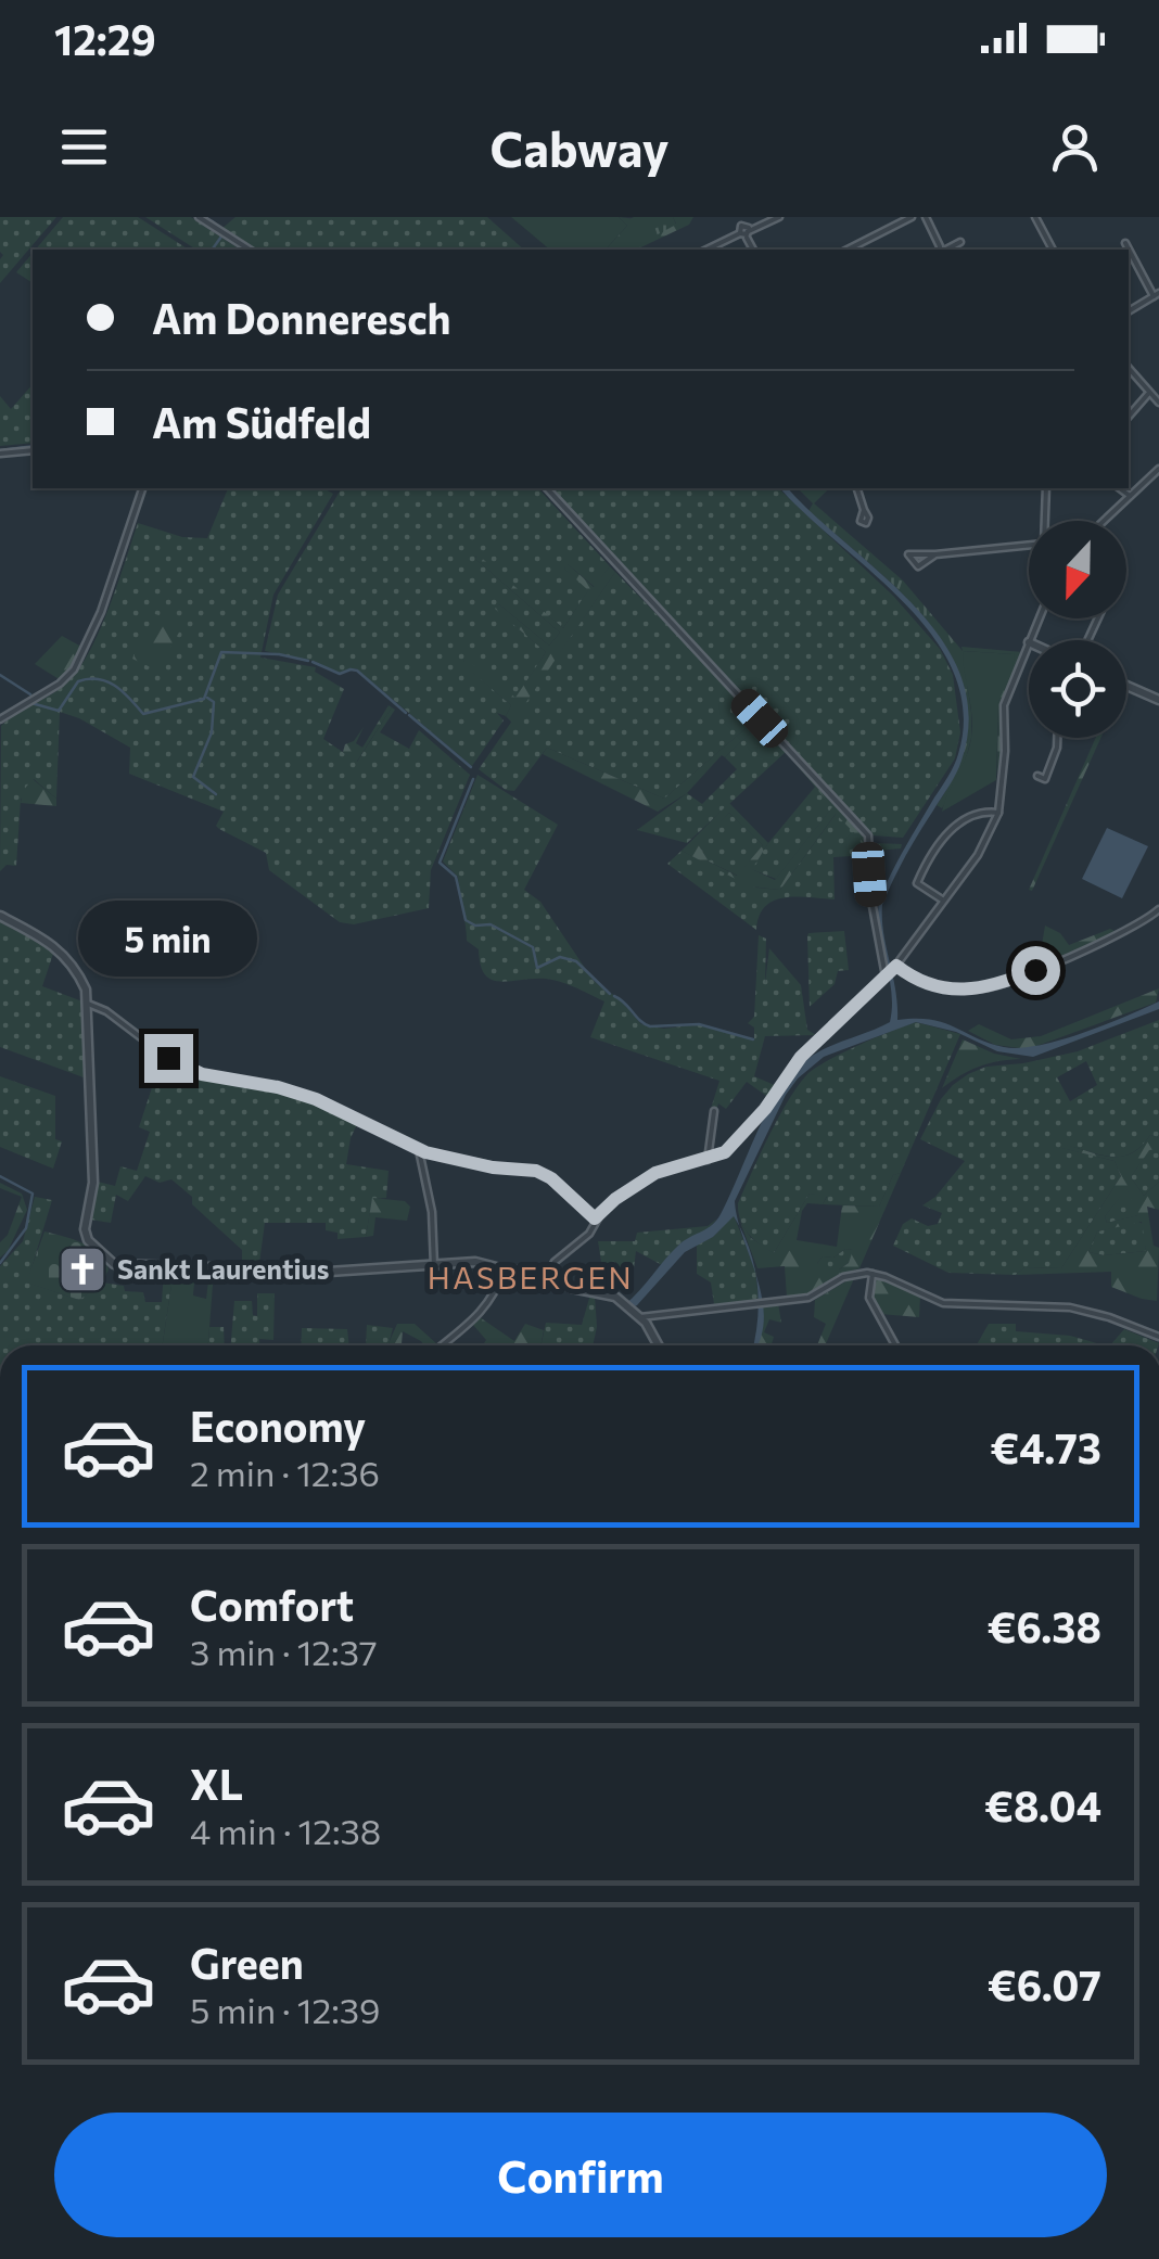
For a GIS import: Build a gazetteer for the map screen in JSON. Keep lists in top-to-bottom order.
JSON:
{
  "districts": ["HASBERGEN"],
  "places": {
    "church": ["Sankt Laurentius"]
  },
  "north": "bottom",
  "page": {
    "status": "12:29",
    "header": "Cabway",
    "banner": ["Am Donneresch", "Am Südfeld"],
    "bubble": "5 min",
    "list": [
      {
        "name": "Economy",
        "note": "2 min · 12:36",
        "value": "€4.73"
      },
      {
        "name": "Comfort",
        "note": "3 min · 12:37",
        "value": "€6.38"
      },
      {
        "name": "XL",
        "note": "4 min · 12:38",
        "value": "€8.04"
      },
      {
        "name": "Green",
        "note": "5 min · 12:39",
        "value": "€6.07"
      }
    ],
    "buttons": "Confirm"
  }
}
